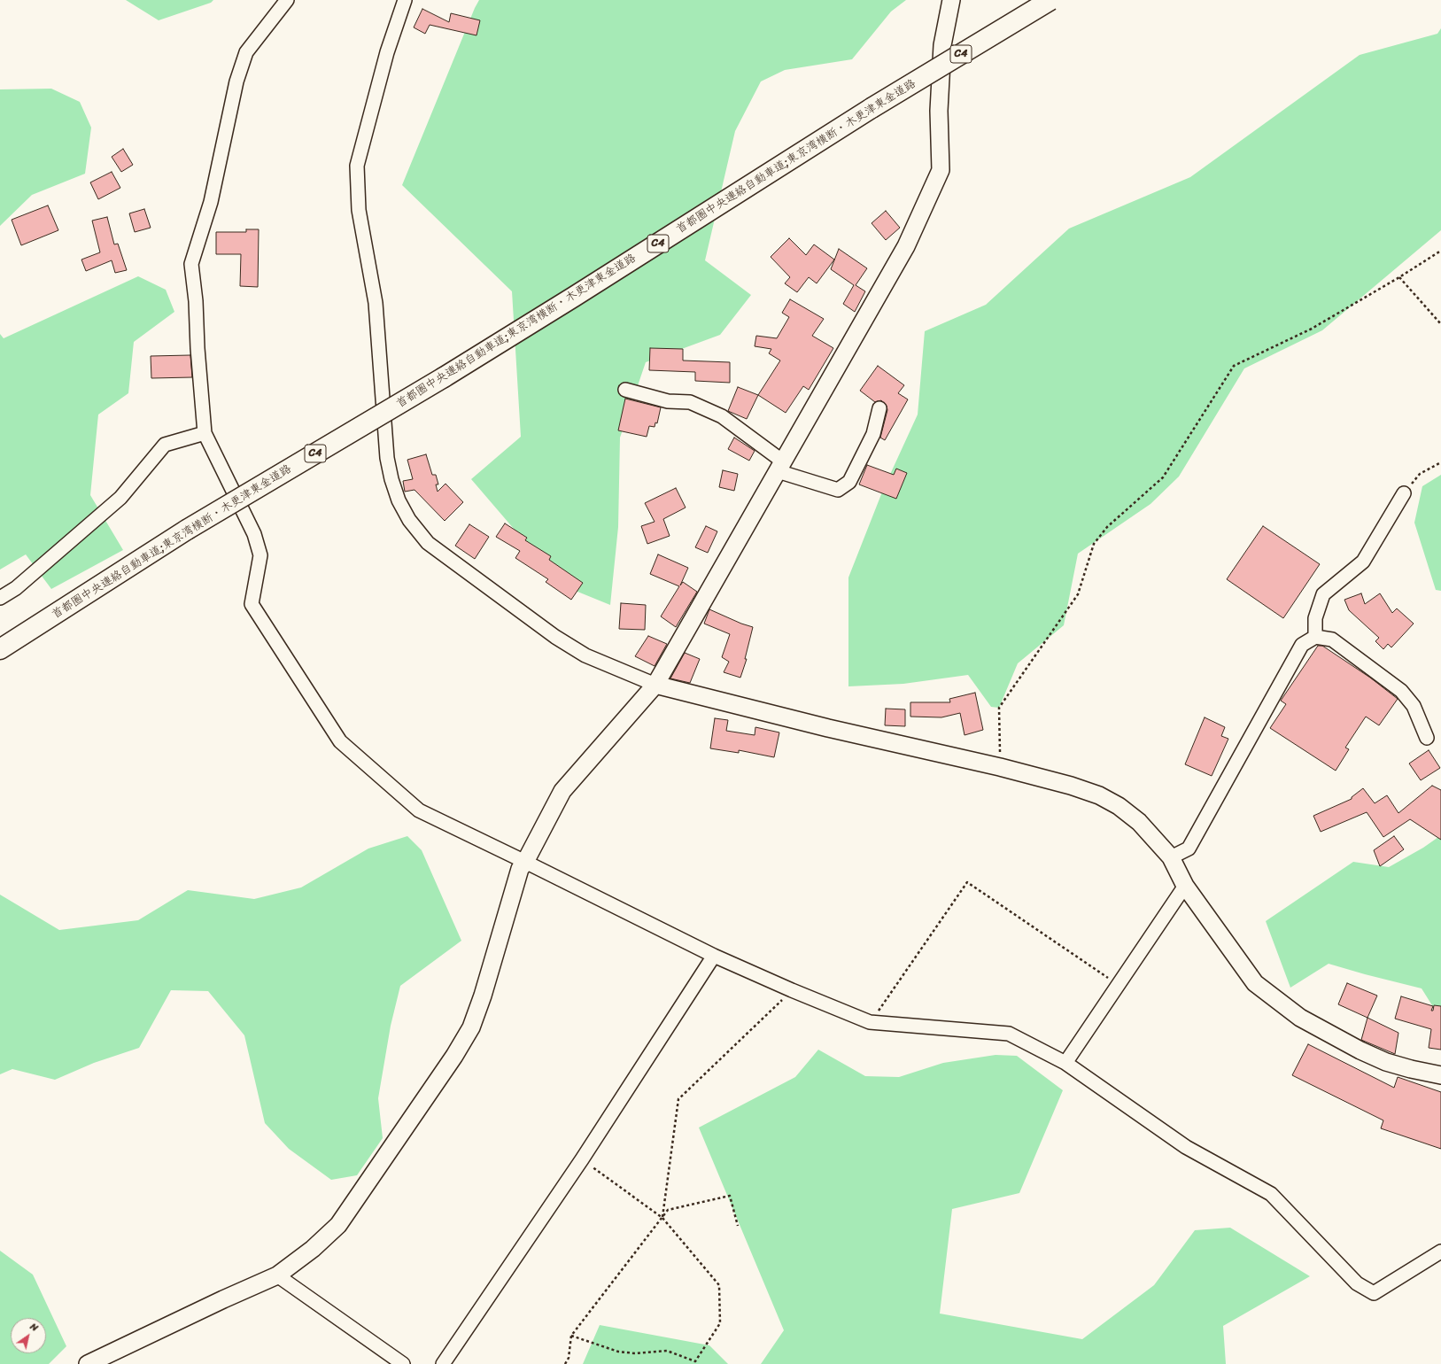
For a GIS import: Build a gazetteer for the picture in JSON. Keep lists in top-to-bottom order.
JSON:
{
  "streets": {
    "highway": ["C4", "首都圏中央連絡自動車道;東京湾横断・木更津東金道路"]
  },
  "north": "top right"
}
